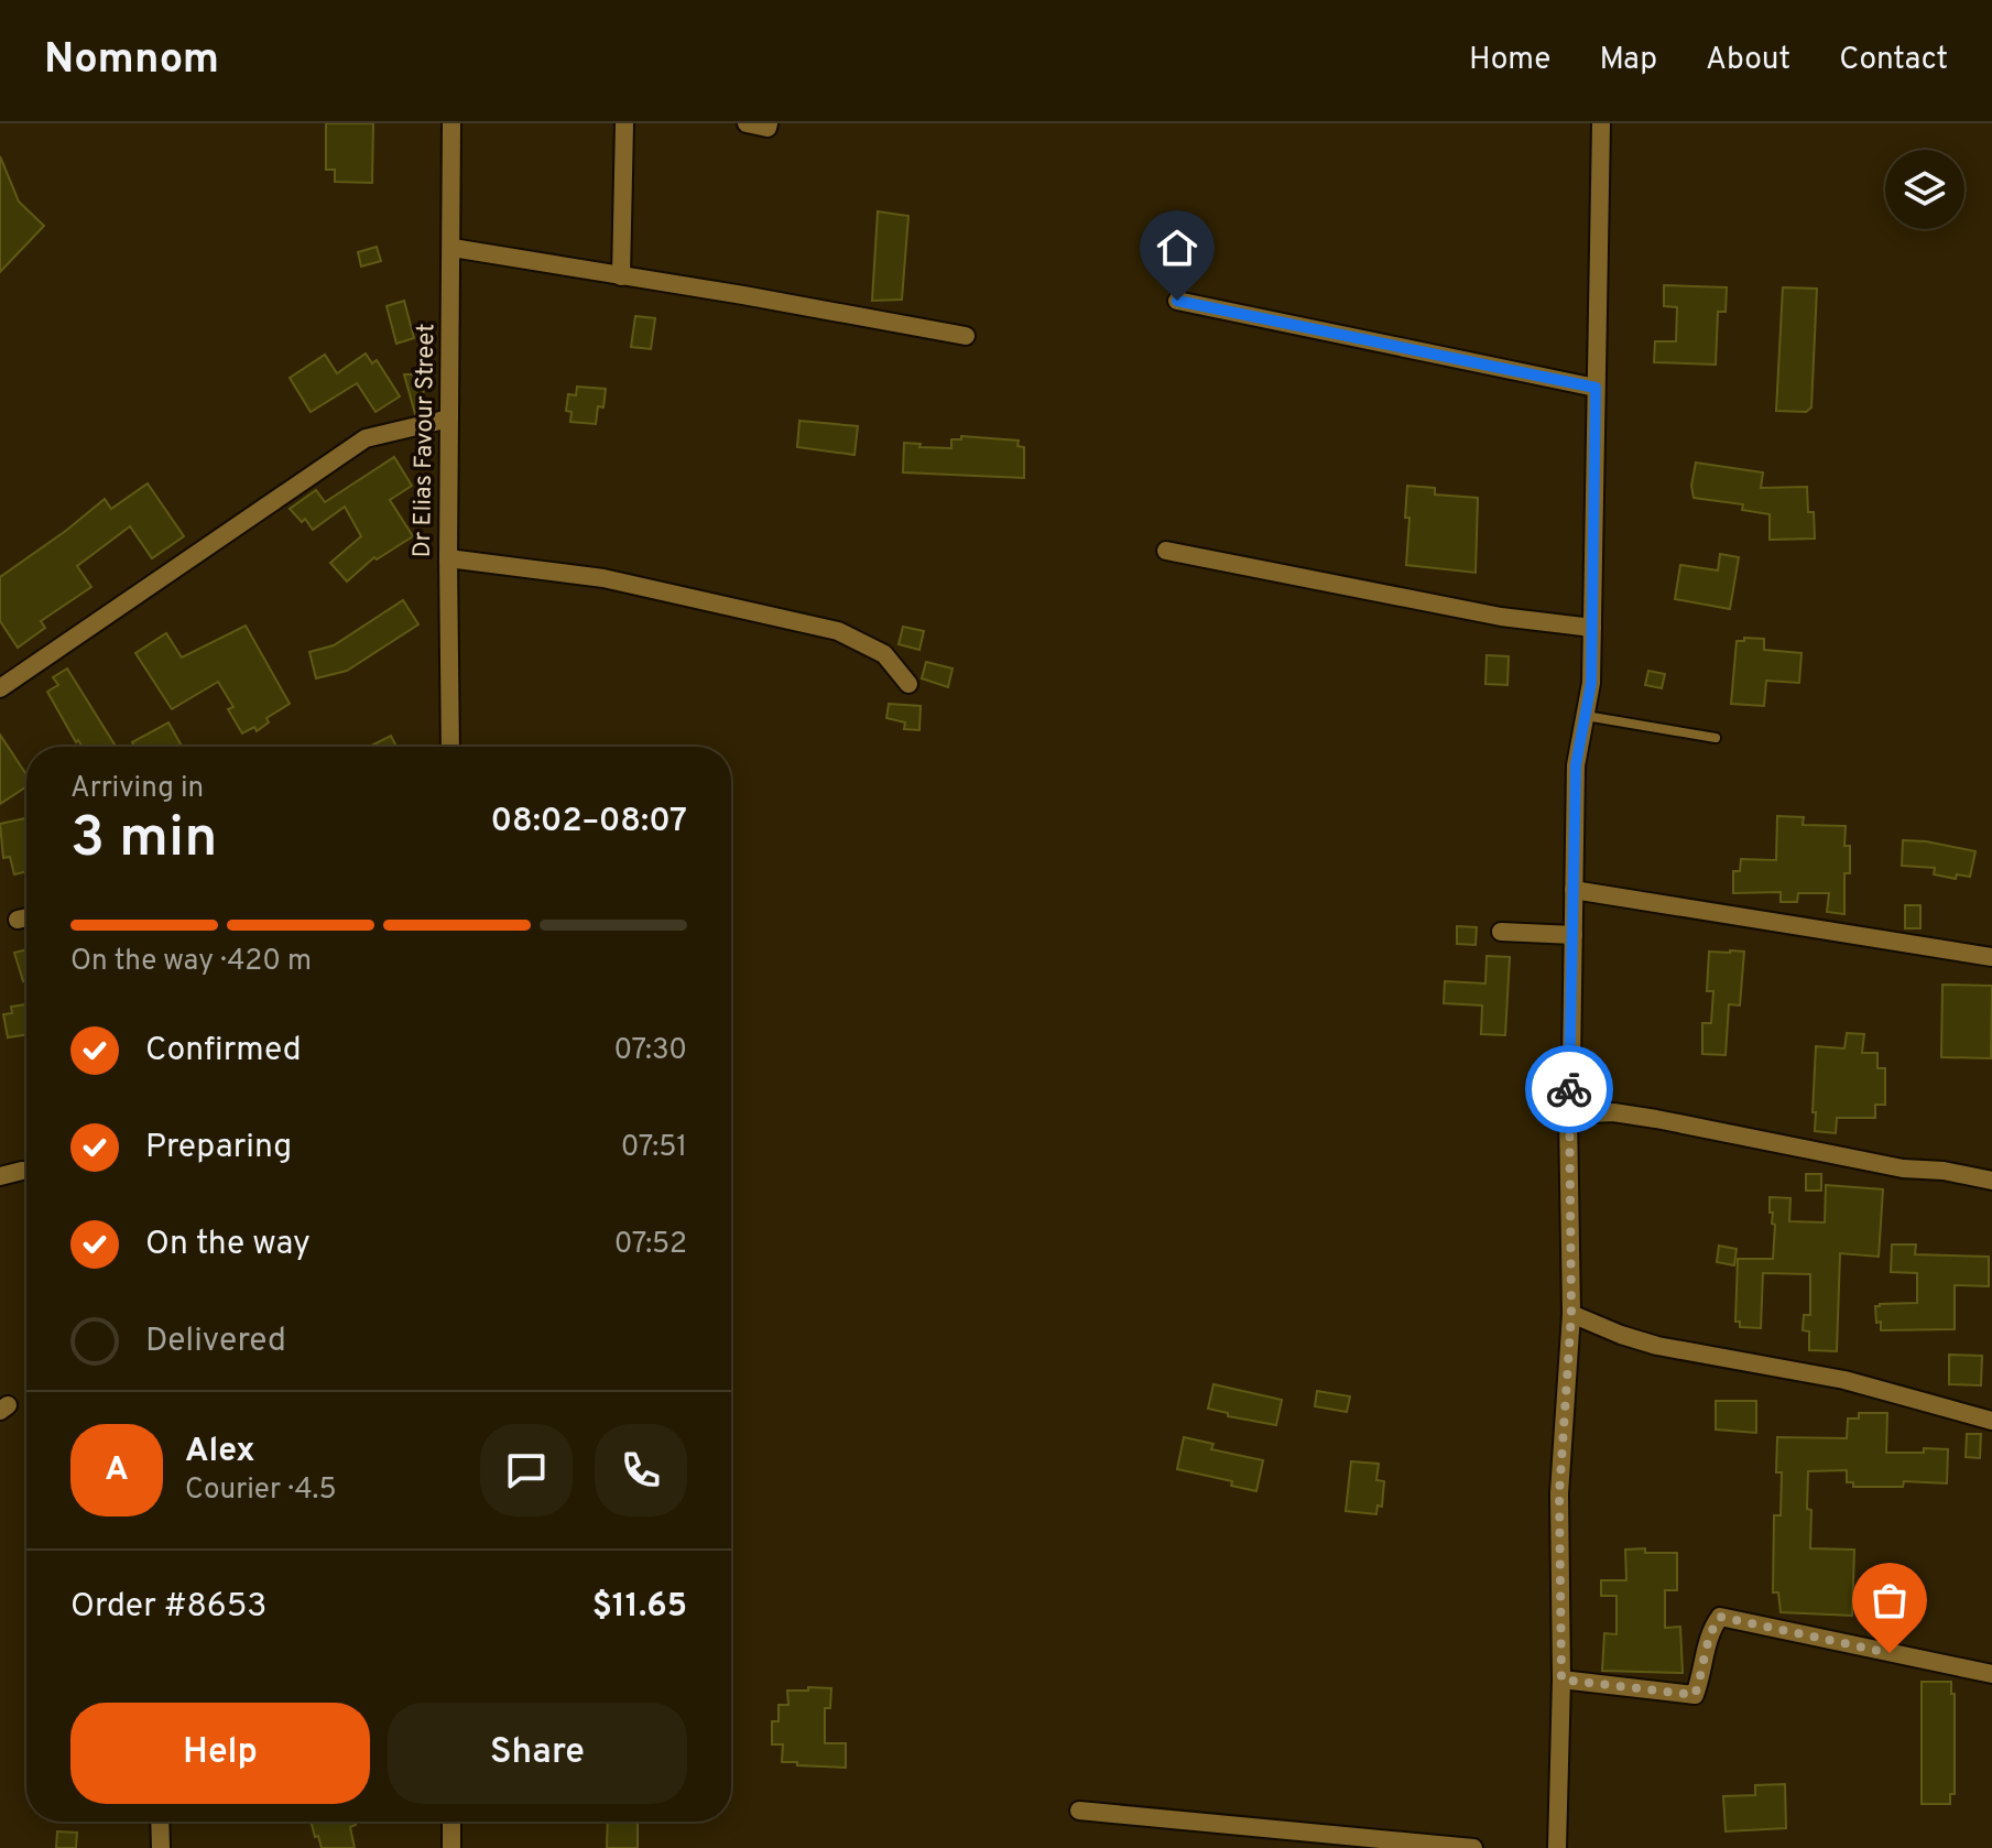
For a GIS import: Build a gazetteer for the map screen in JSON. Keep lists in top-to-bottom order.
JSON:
{
  "streets": {
    "street": ["Dr Elias Favour Street"]
  },
  "page": {
    "header": "Nomnom",
    "nav": [
      "Home",
      "Map",
      "About",
      "Contact"
    ],
    "heading": ["3 min", "Arriving in", "08:02–08:07"],
    "panel": [
      "Alex",
      "Courier · 4.5",
      "Order #8653",
      "$11.65"
    ],
    "bar": "On the way · 420 m",
    "list": [
      ["Confirmed", "07:30"],
      ["Preparing", "07:51"],
      ["On the way", "07:52"],
      "Delivered"
    ],
    "round": "A",
    "buttons": ["Help", "Share"]
  }
}
